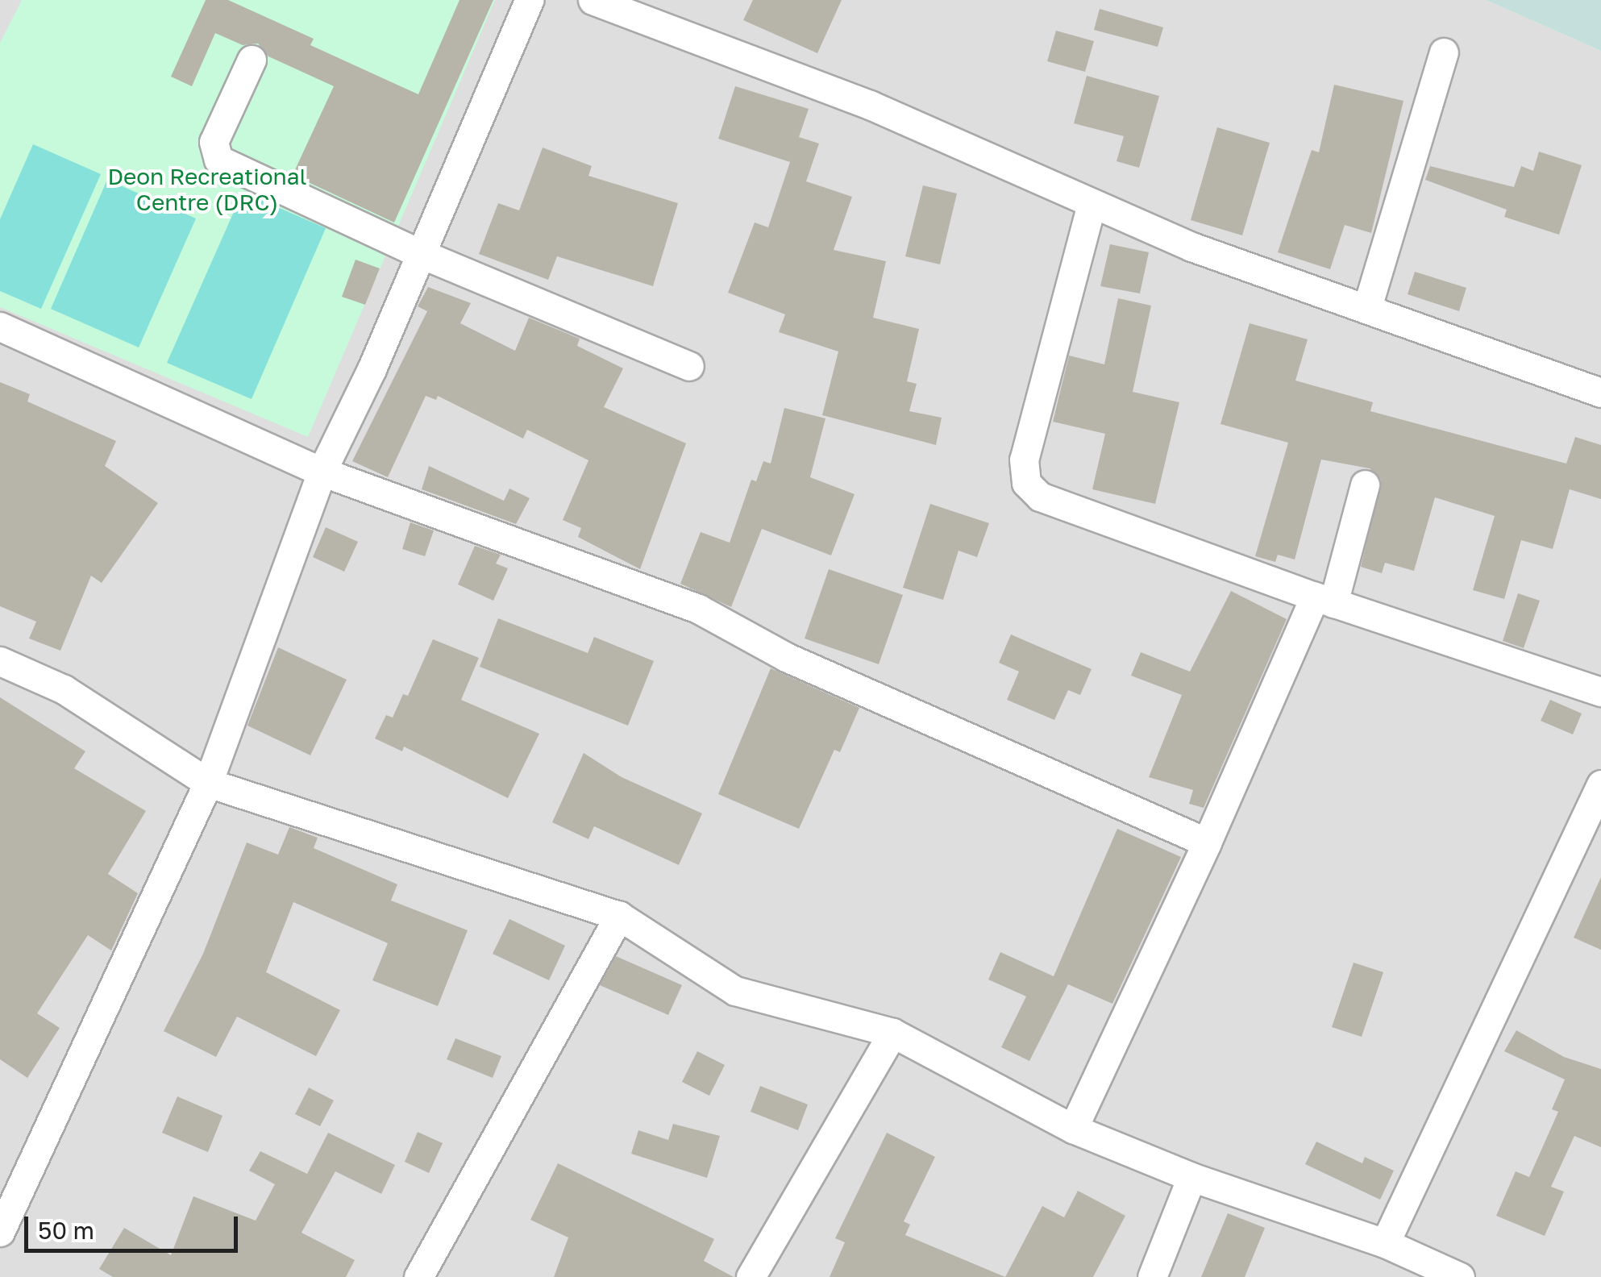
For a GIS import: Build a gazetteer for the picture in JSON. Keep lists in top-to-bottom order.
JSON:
{
  "parks": ["Deon Recreational Centre (DRC)"],
  "scale_bar": "50 m"
}
